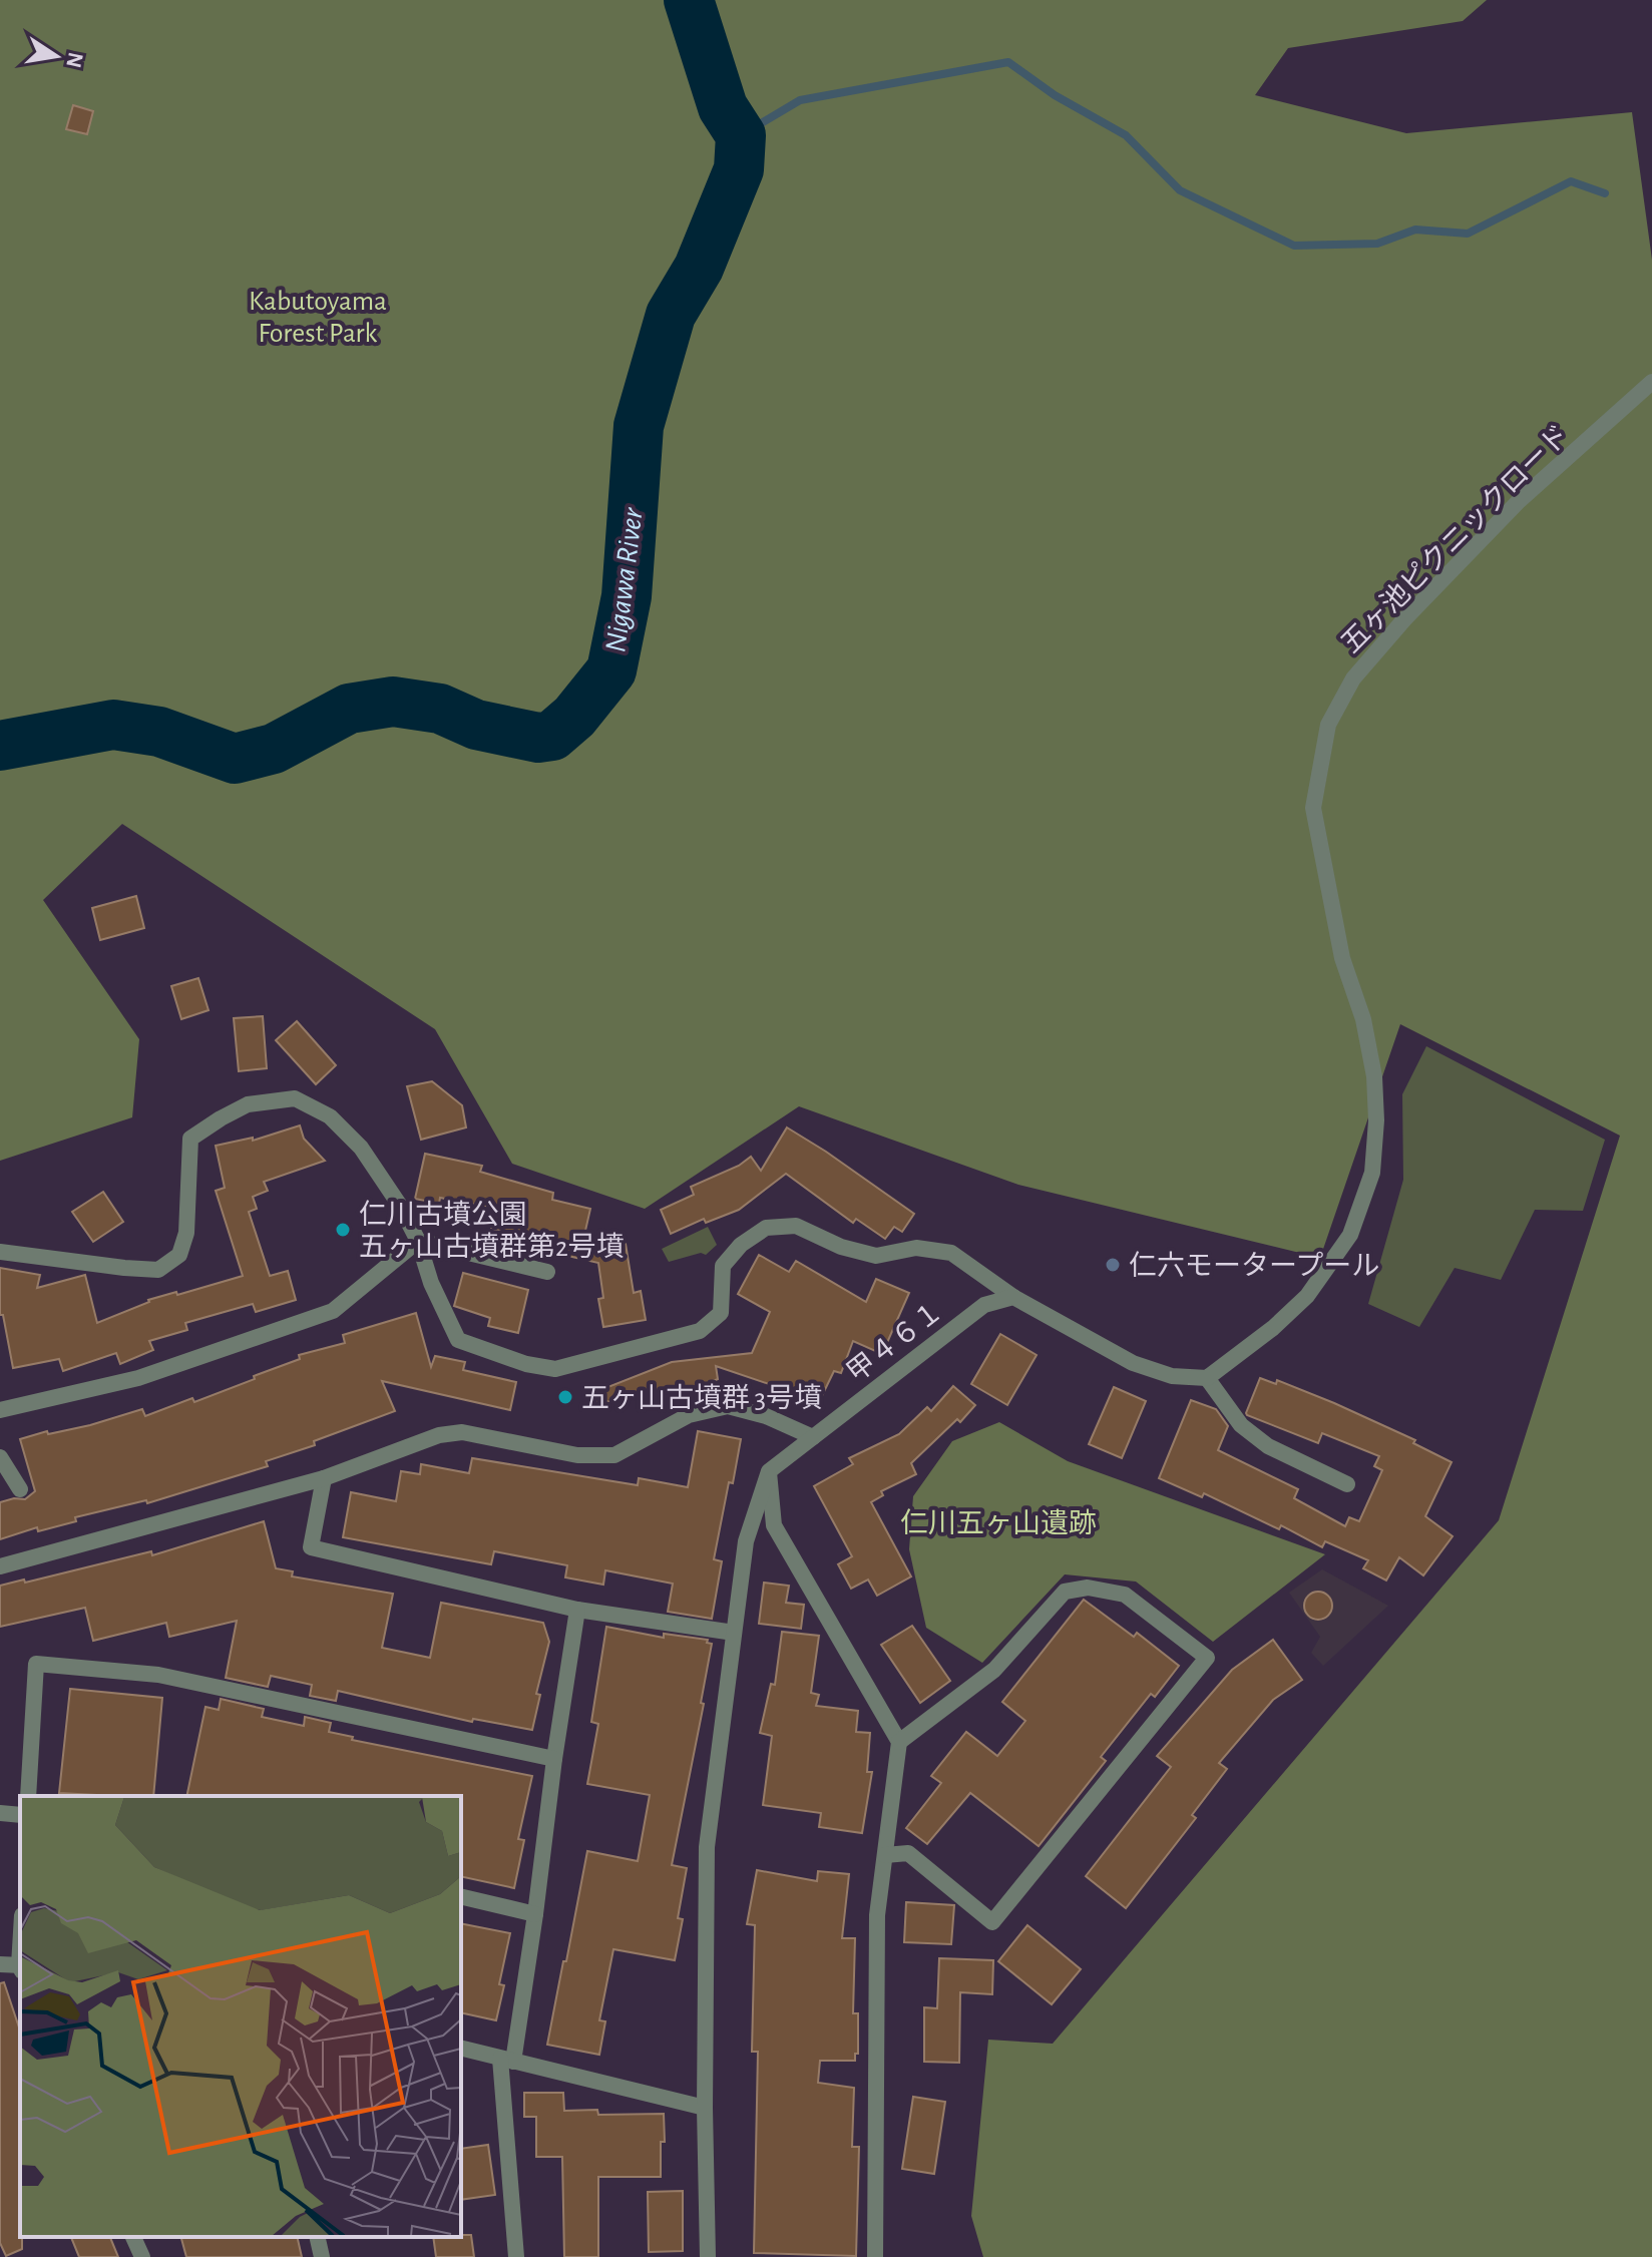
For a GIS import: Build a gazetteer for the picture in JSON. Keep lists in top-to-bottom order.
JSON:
{
  "streets": {
    "street": ["五ヶ池ピクニックロード", "甲４６１"]
  },
  "water": ["Nigawa River"],
  "parks": ["Kabutoyama Forest Park", "仁川五ヶ山遺跡"],
  "places": ["仁川古墳公園 五ヶ山古墳群第2号墳", "仁六モータープール", "五ヶ山古墳群 3号墳"],
  "north": "right"
}
